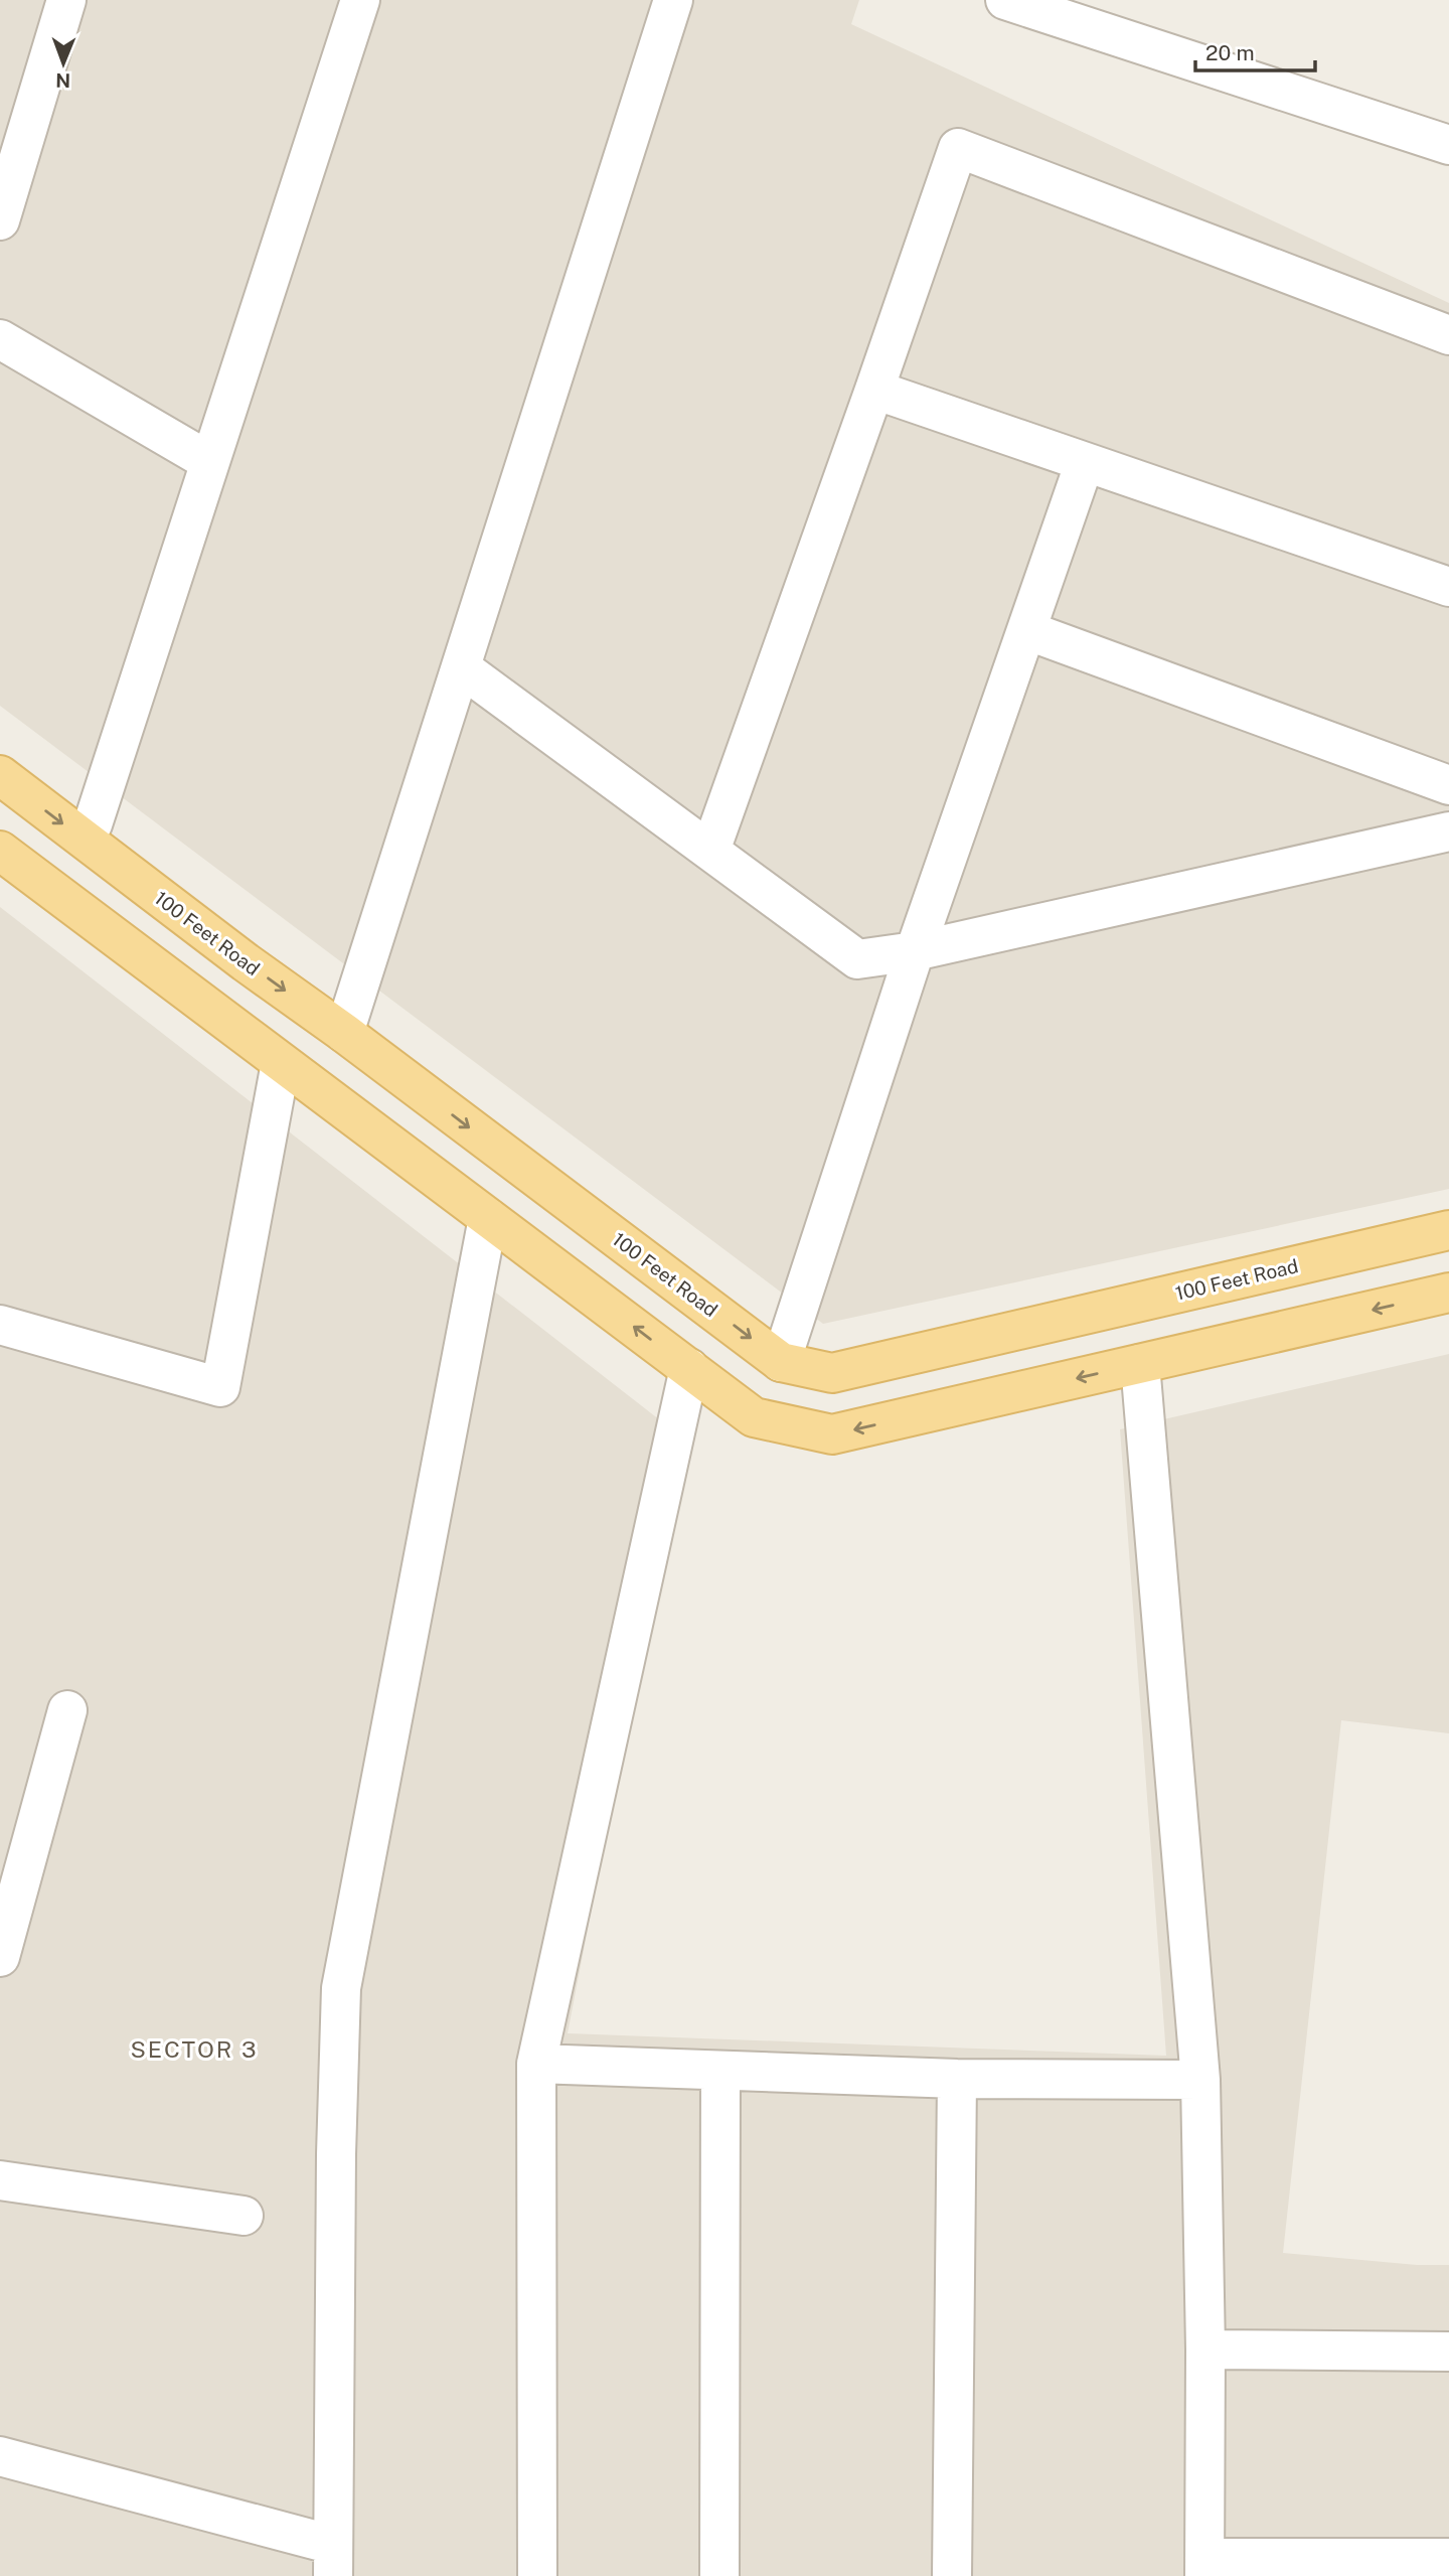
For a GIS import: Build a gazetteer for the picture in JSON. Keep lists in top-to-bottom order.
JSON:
{
  "streets": {
    "main road": ["100 Feet Road"]
  },
  "districts": ["SECTOR 3"],
  "scale_bar": "20 m",
  "north": "bottom"
}
